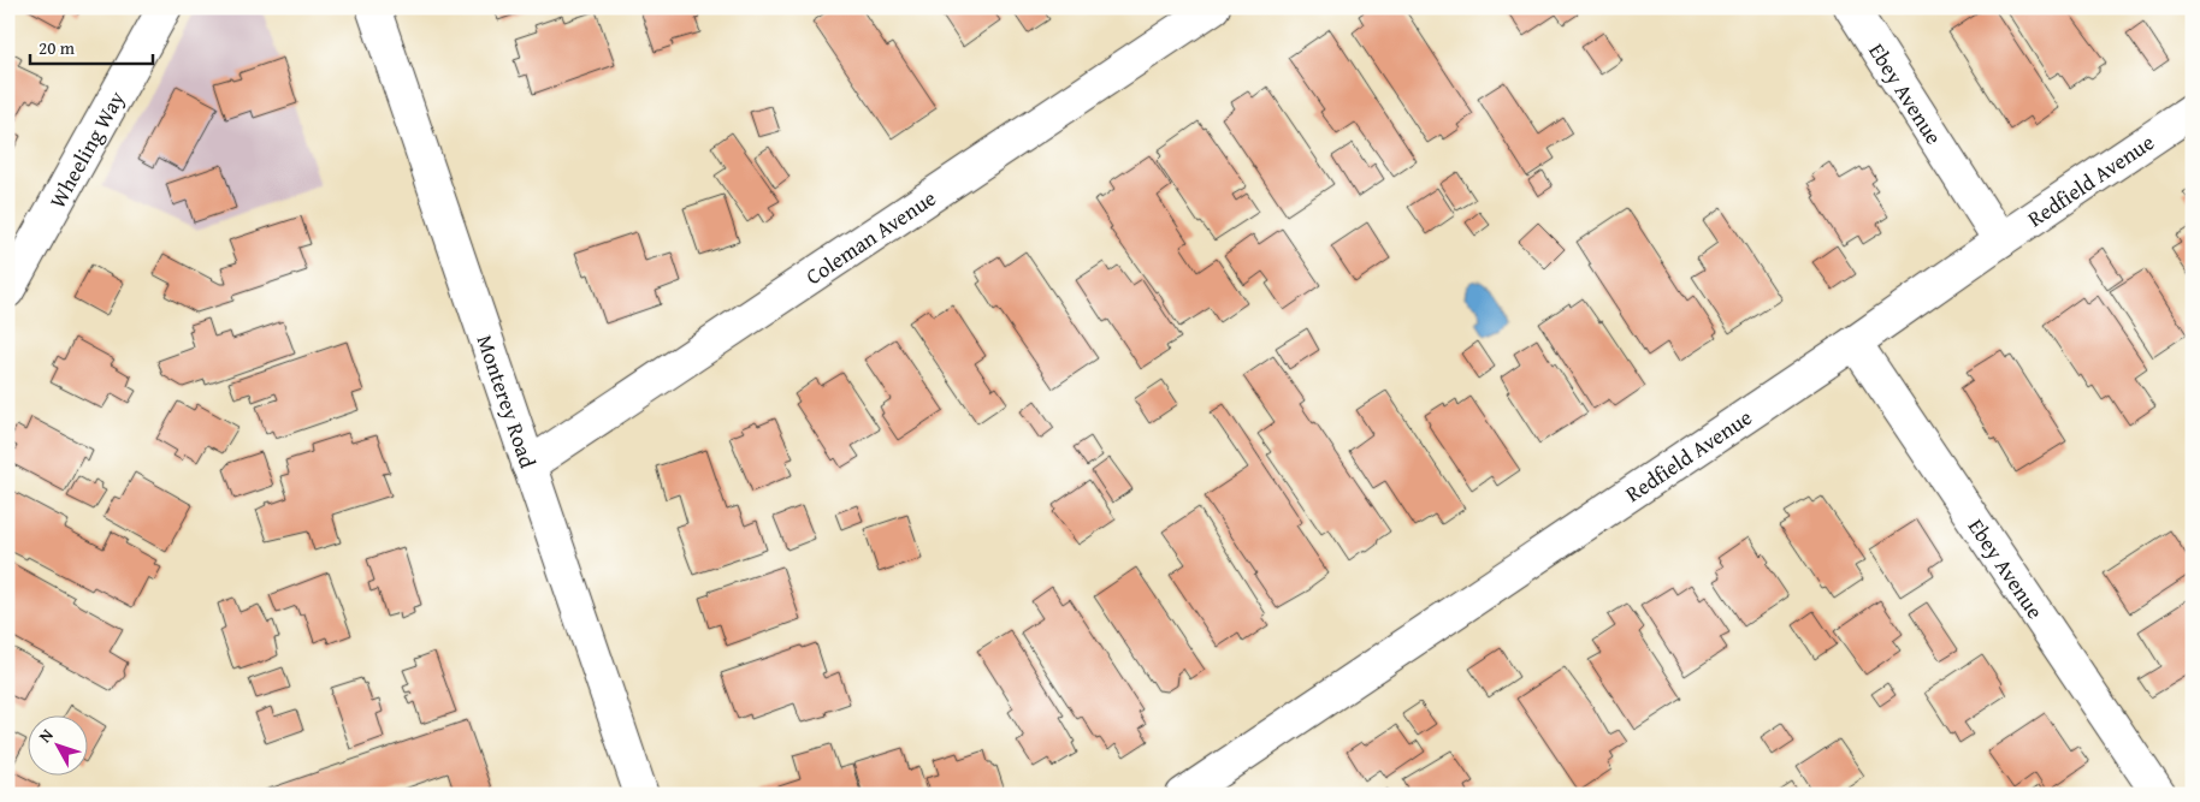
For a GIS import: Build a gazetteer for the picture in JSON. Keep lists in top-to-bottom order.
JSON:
{
  "streets": {
    "street": [
      "Ebey Avenue",
      "Wheeling Way",
      "Redfield Avenue",
      "Coleman Avenue",
      "Monterey Road"
    ]
  },
  "crossings": [
    ["Ebey Avenue", "Redfield Avenue"],
    ["Coleman Avenue", "Monterey Road"]
  ],
  "scale_bar": "20 m",
  "north": "top left"
}
